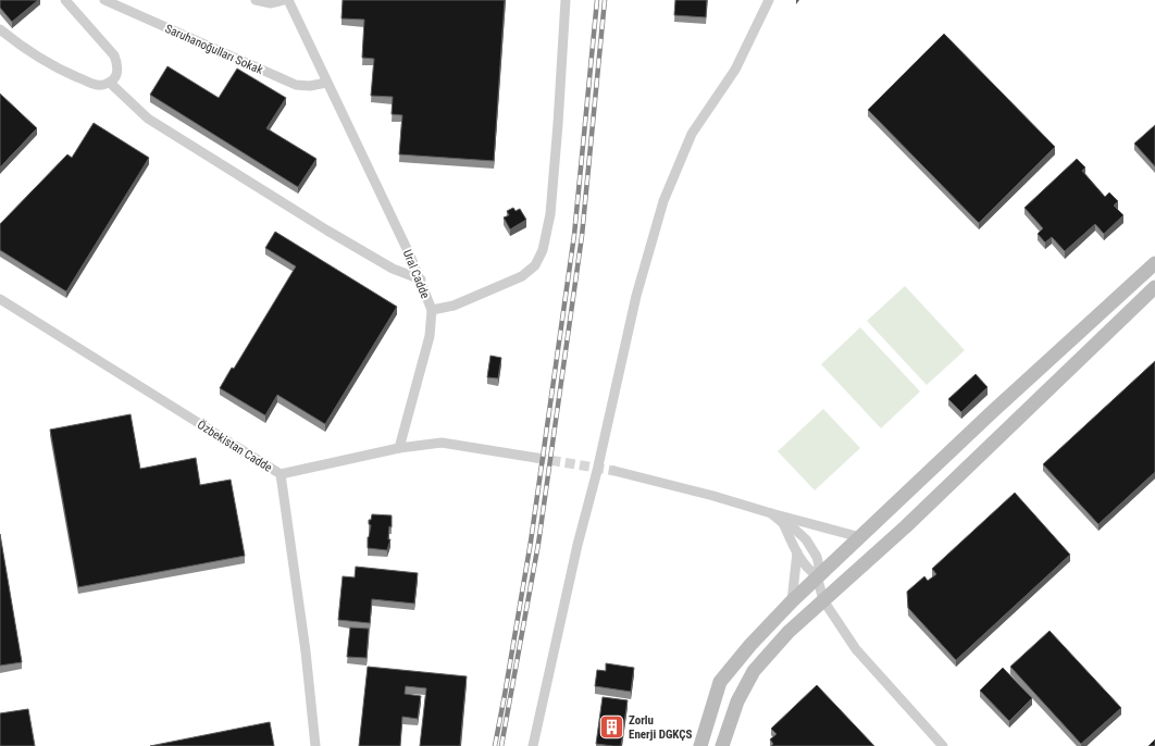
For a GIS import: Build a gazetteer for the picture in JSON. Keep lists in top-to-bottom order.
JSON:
{
  "streets": {
    "street": ["Saruhanoğulları Sokak", "Ural Cadde", "Özbekistan Cadde"]
  },
  "crossings": [
    ["Saruhanoğulları Sokak", "Ural Cadde"]
  ],
  "places": {
    "building": ["Zorlu Enerji DGKÇS"]
  }
}
